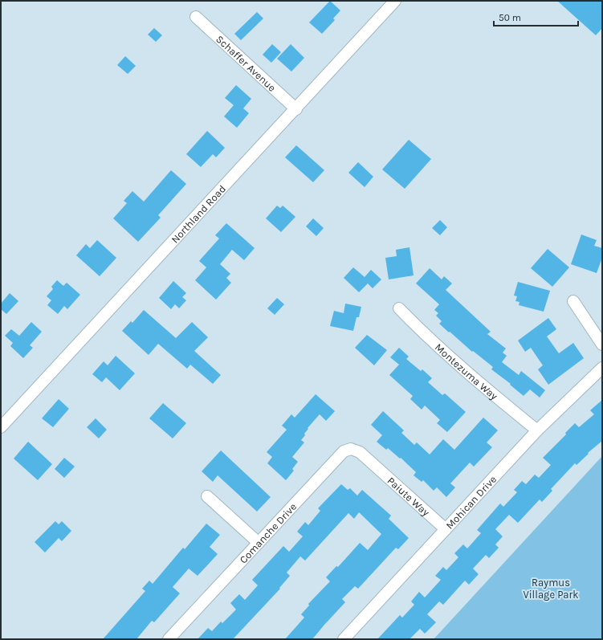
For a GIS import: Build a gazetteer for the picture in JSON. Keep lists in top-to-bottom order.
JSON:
{
  "streets": {
    "street": [
      "Schaffer Avenue",
      "Northland Road",
      "Montezuma Way",
      "Paiute Way",
      "Mohican Drive",
      "Comanche Drive"
    ]
  },
  "crossings": [
    ["Schaffer Avenue", "Northland Road"],
    ["Montezuma Way", "Mohican Drive"],
    ["Paiute Way", "Mohican Drive"],
    ["Paiute Way", "Comanche Drive"]
  ],
  "parks": ["Raymus Village Park"],
  "scale_bar": "50 m"
}
